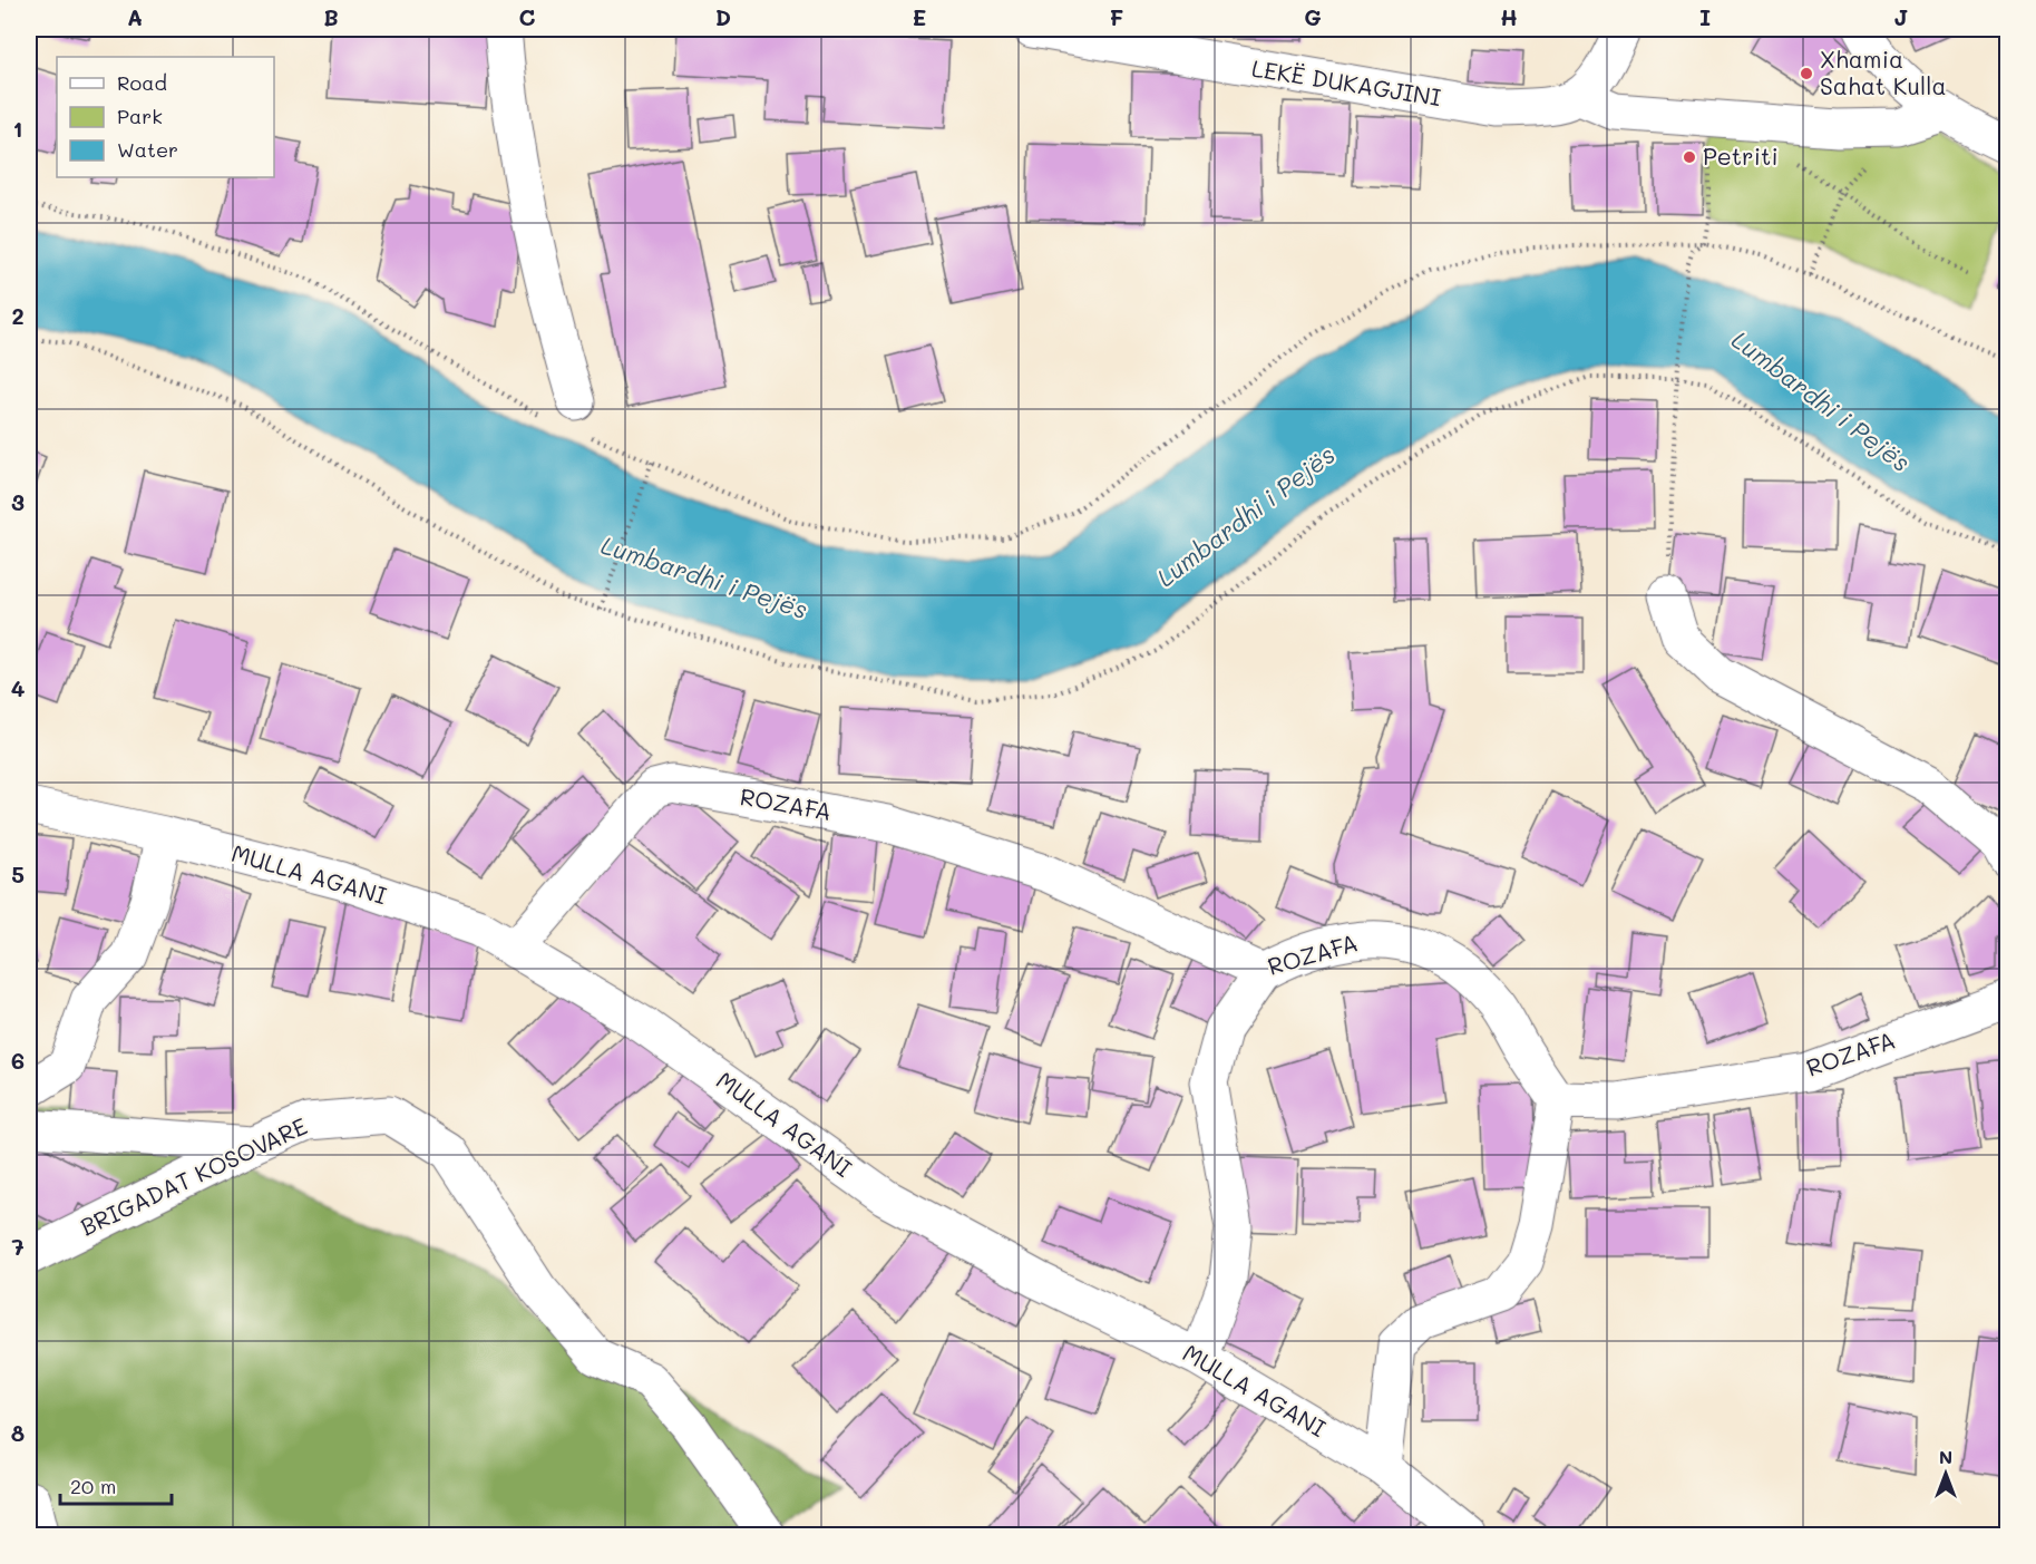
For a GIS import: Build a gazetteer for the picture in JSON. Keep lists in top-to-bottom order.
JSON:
{
  "streets": {
    "street": [
      "LEKË DUKAGJINI",
      "ROZAFA",
      "MULLA AGANI",
      "BRIGADAT KOSOVARE"
    ]
  },
  "crossings": [
    ["ROZAFA", "MULLA AGANI"]
  ],
  "water": ["Lumbardhi i Pejës"],
  "places": ["Xhamia Sahat Kulla", "Petriti"],
  "legend": ["Road", "Park", "Water"],
  "scale_bar": "20 m",
  "north": "top",
  "grid": {
    "columns": [
      "A",
      "B",
      "C",
      "D",
      "E",
      "F",
      "G",
      "H",
      "I",
      "J"
    ],
    "rows": [
      "1",
      "2",
      "3",
      "4",
      "5",
      "6",
      "7",
      "8"
    ]
  }
}
